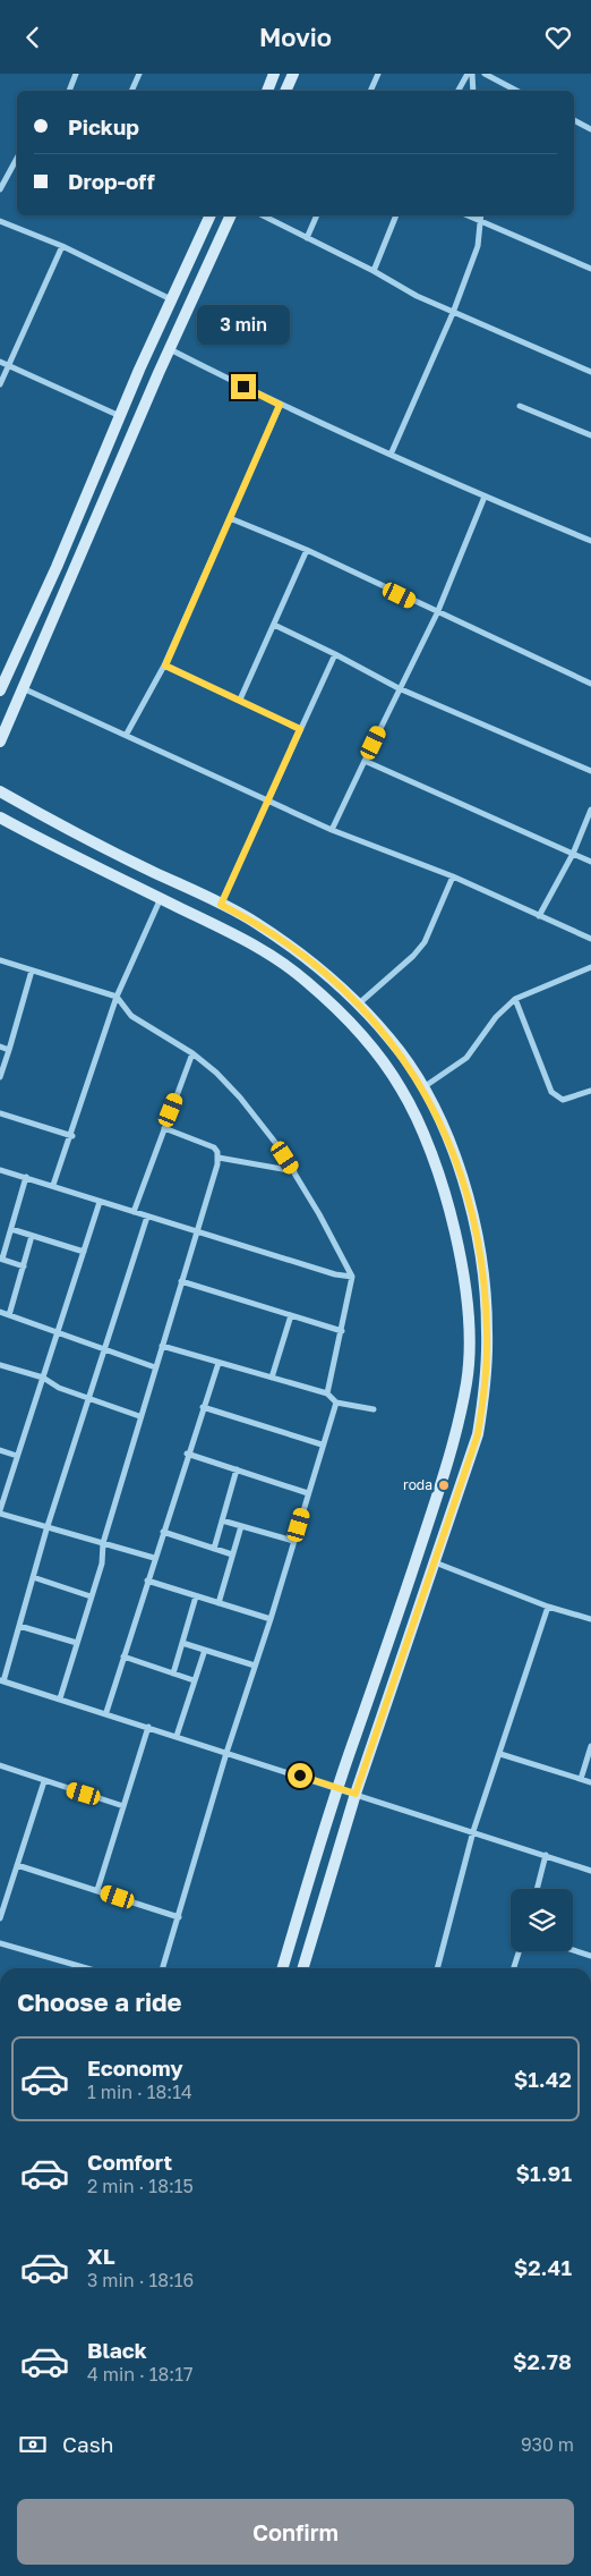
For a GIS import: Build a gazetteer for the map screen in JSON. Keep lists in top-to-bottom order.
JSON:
{
  "places": ["roda"],
  "page": {
    "header": "Movio",
    "banner": ["Pickup", "Drop-off"],
    "bubble": "3 min",
    "heading": "Choose a ride",
    "list": [
      {
        "name": "Economy",
        "note": "1 min · 18:14",
        "value": "$1.42"
      },
      {
        "name": "Comfort",
        "note": "2 min · 18:15",
        "value": "$1.91"
      },
      {
        "name": "XL",
        "note": "3 min · 18:16",
        "value": "$2.41"
      },
      {
        "name": "Black",
        "note": "4 min · 18:17",
        "value": "$2.78"
      }
    ],
    "pay": ["Cash", "930 m"],
    "buttons": "Confirm"
  }
}
